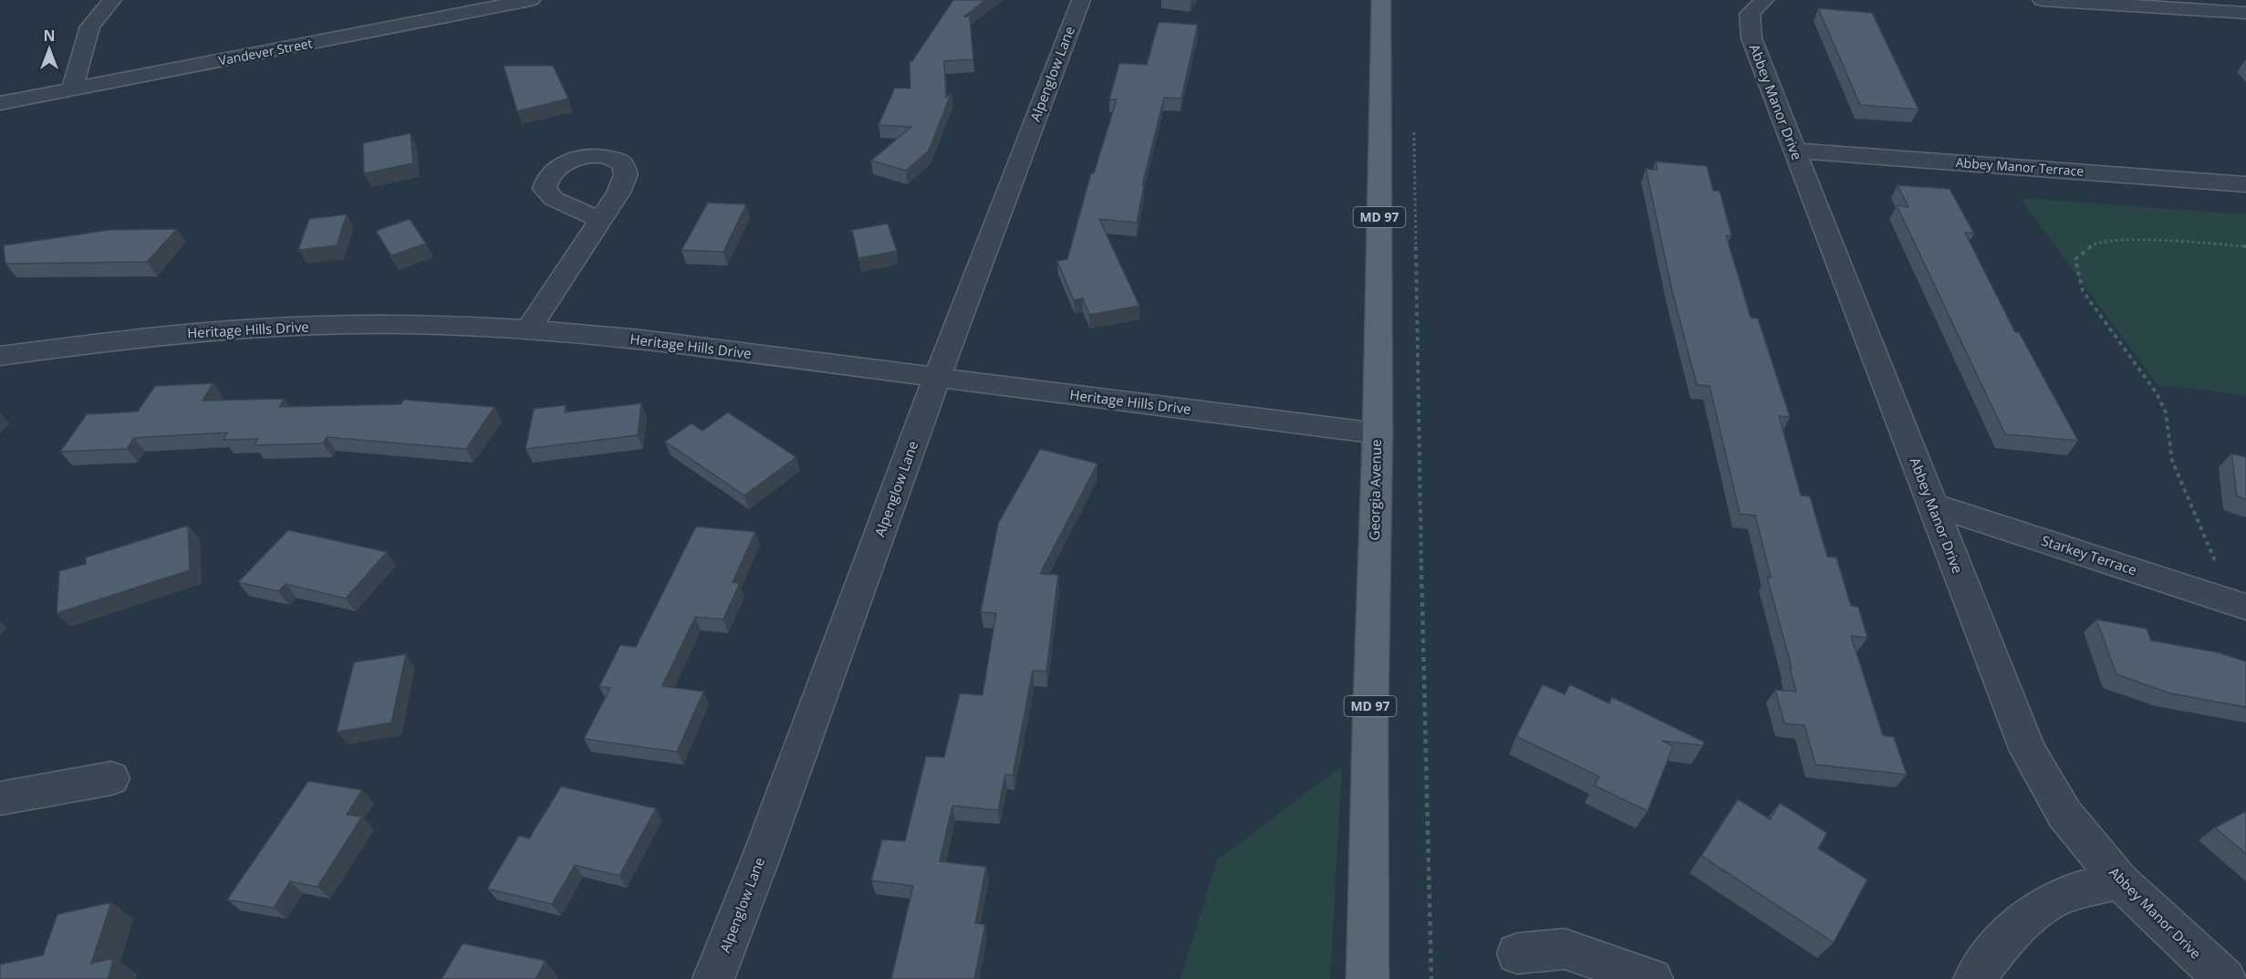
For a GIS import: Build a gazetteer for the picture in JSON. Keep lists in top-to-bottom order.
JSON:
{
  "streets": {
    "main road": ["MD 97", "Georgia Avenue"],
    "street": [
      "Vandever Street",
      "Alpenglow Lane",
      "Abbey Manor Drive",
      "Abbey Manor Terrace",
      "Heritage Hills Drive",
      "Starkey Terrace"
    ]
  },
  "crossings": [
    ["Alpenglow Lane", "Heritage Hills Drive"],
    ["Abbey Manor Drive", "Abbey Manor Terrace"],
    ["Abbey Manor Drive", "Starkey Terrace"],
    ["Heritage Hills Drive", "Georgia Avenue"]
  ],
  "north": "top"
}
